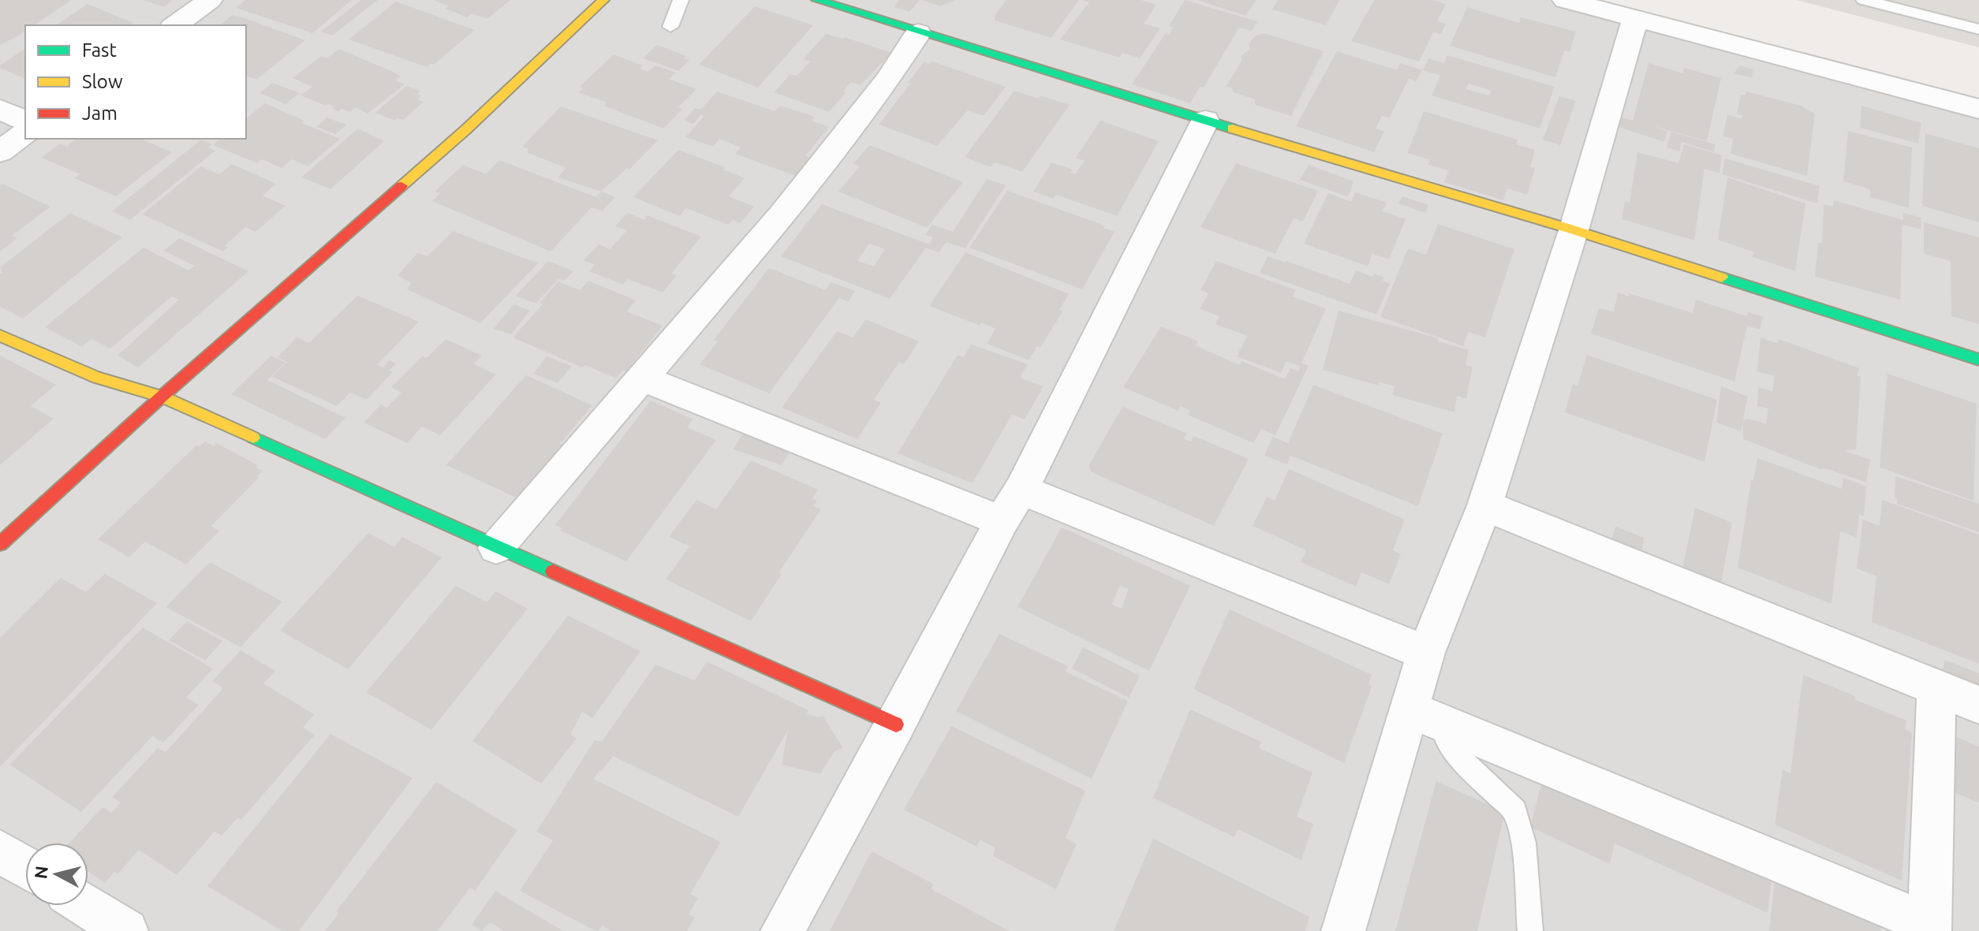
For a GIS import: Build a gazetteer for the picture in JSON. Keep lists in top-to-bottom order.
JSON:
{
  "legend": ["Fast", "Slow", "Jam"],
  "north": "left"
}
